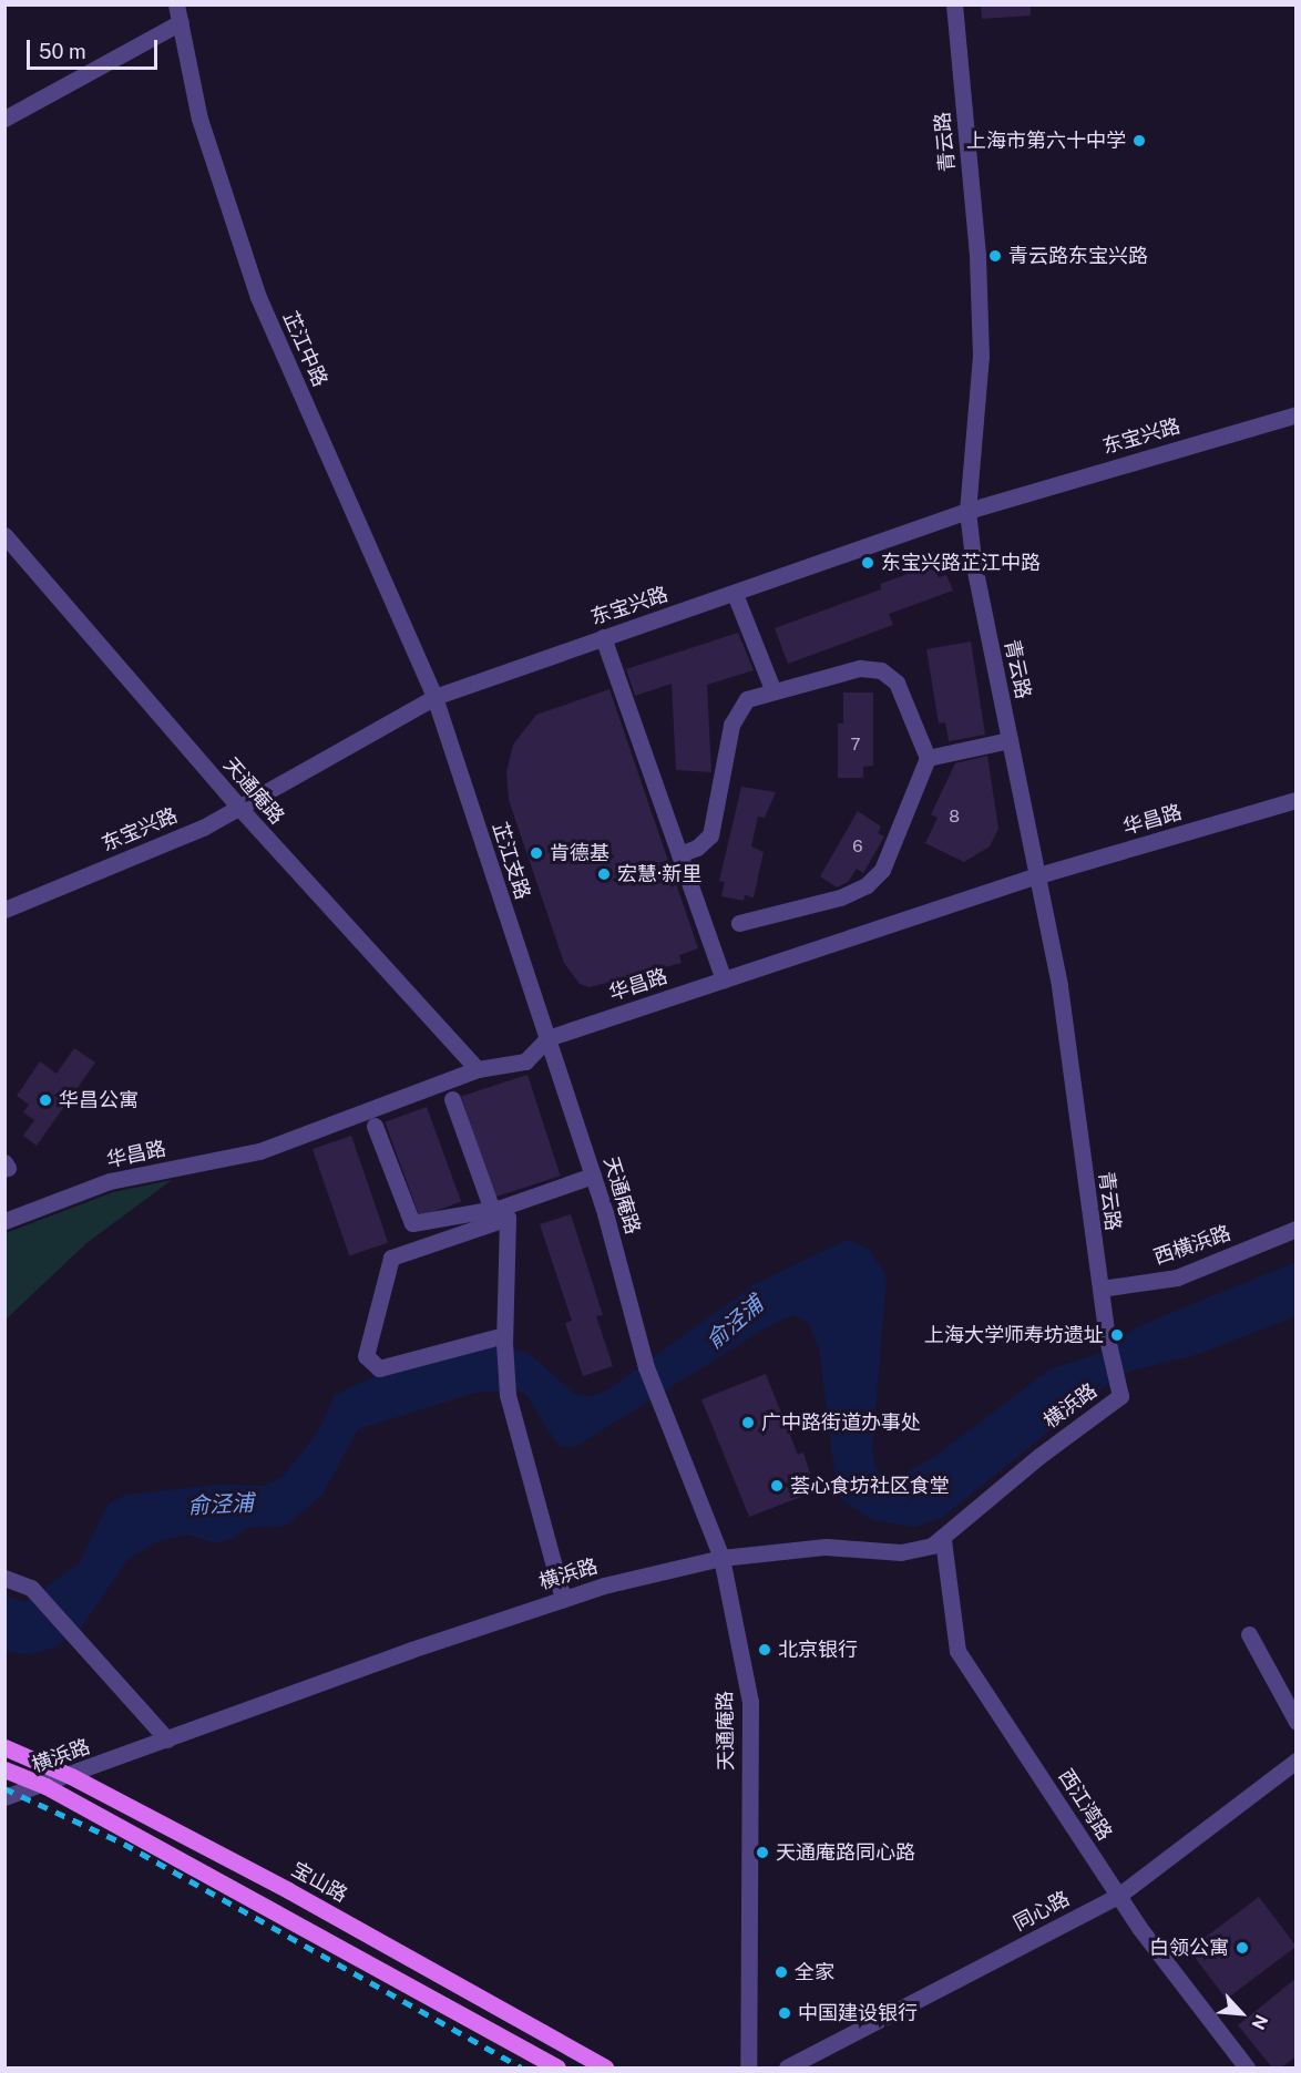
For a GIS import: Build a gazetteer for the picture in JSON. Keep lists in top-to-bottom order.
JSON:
{
  "streets": {
    "main road": ["宝山路"],
    "street": [
      "青云路",
      "芷江中路",
      "东宝兴路",
      "天通庵路",
      "华昌路",
      "芷江支路",
      "西横浜路",
      "横浜路",
      "西江湾路",
      "同心路"
    ]
  },
  "crossings": [
    ["青云路", "东宝兴路"],
    ["青云路", "华昌路"],
    ["青云路", "西横浜路"],
    ["青云路", "横浜路"],
    ["芷江中路", "东宝兴路"],
    ["芷江中路", "芷江支路"],
    ["东宝兴路", "天通庵路"],
    ["东宝兴路", "芷江支路"],
    ["天通庵路", "华昌路"],
    ["天通庵路", "芷江支路"],
    ["天通庵路", "横浜路"],
    ["华昌路", "芷江支路"],
    ["横浜路", "西江湾路"],
    ["横浜路", "宝山路"],
    ["西江湾路", "同心路"]
  ],
  "water": ["俞泾浦"],
  "places": [
    "上海市第六十中学",
    "青云路东宝兴路",
    "东宝兴路芷江中路",
    "肯德基",
    "宏慧·新里",
    "华昌公寓",
    "上海大学师寿坊遗址",
    "广中路街道办事处",
    "荟心食坊社区食堂",
    "北京银行",
    "天通庵路同心路",
    "白领公寓",
    "全家",
    "中国建设银行"
  ],
  "house_numbers": ["7", "8", "6"],
  "scale_bar": "50 m",
  "north": "bottom right"
}
